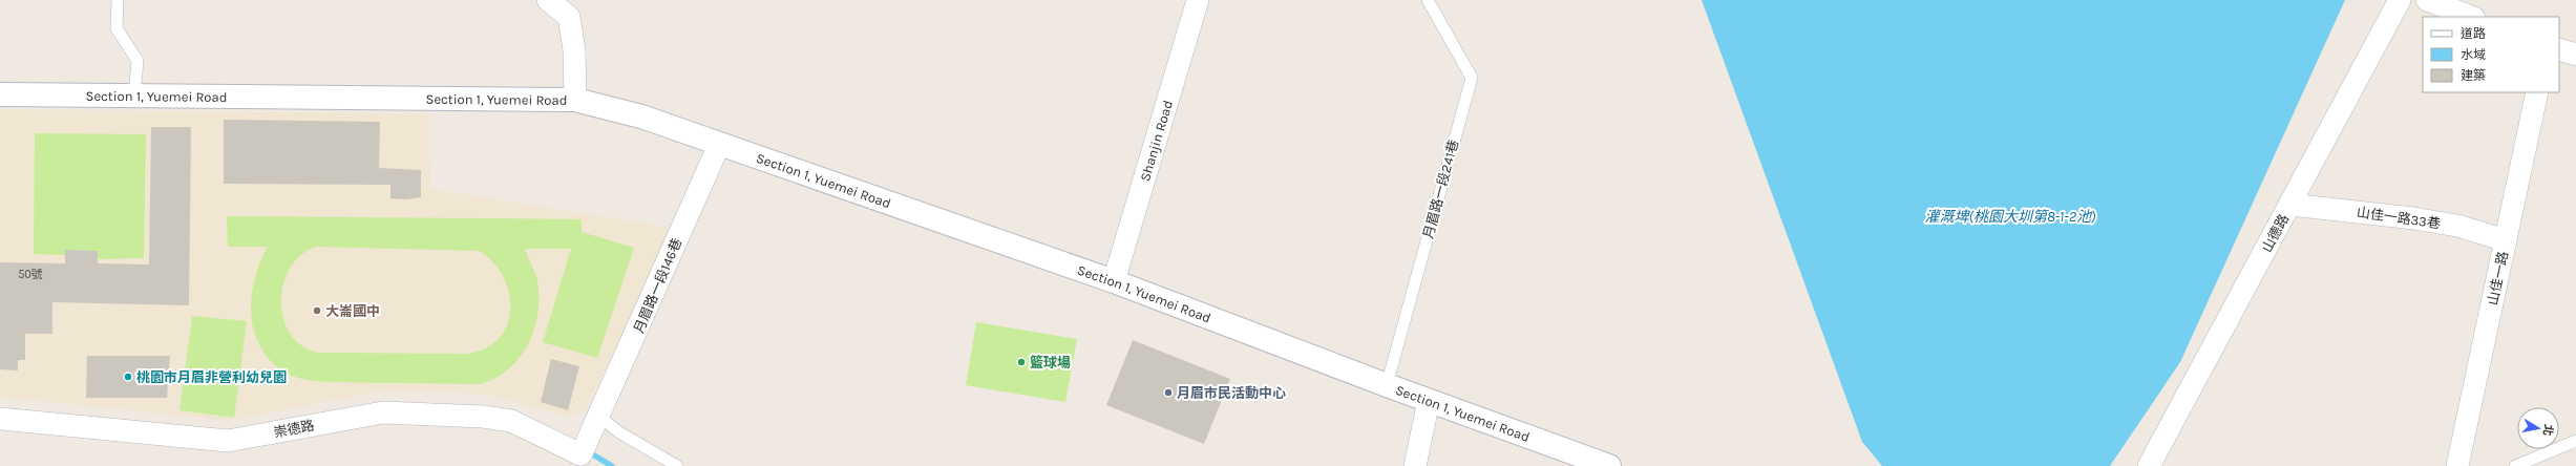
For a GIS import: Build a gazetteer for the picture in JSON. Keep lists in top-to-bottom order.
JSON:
{
  "streets": {
    "street": [
      "Section 1, Yuemei Road",
      "Shanjin Road",
      "山佳一路33巷",
      "山德路",
      "山佳一路",
      "月眉路一段146巷",
      "崇德路"
    ],
    "lane": ["月眉路一段241巷"]
  },
  "crossings": [
    ["Section 1, Yuemei Road", "Shanjin Road"],
    ["Section 1, Yuemei Road", "月眉路一段241巷"],
    ["Section 1, Yuemei Road", "月眉路一段146巷"],
    ["山佳一路33巷", "山德路"],
    ["山佳一路33巷", "山佳一路"],
    ["月眉路一段146巷", "崇德路"]
  ],
  "water": ["灌溉埤(桃園大圳第8-1-2池)"],
  "places": [
    "大崙國中",
    "籃球場",
    "桃園市月眉非營利幼兒園",
    "月眉市民活動中心"
  ],
  "house_numbers": ["50號"],
  "legend": ["道路", "水域", "建築"],
  "north": "right"
}
